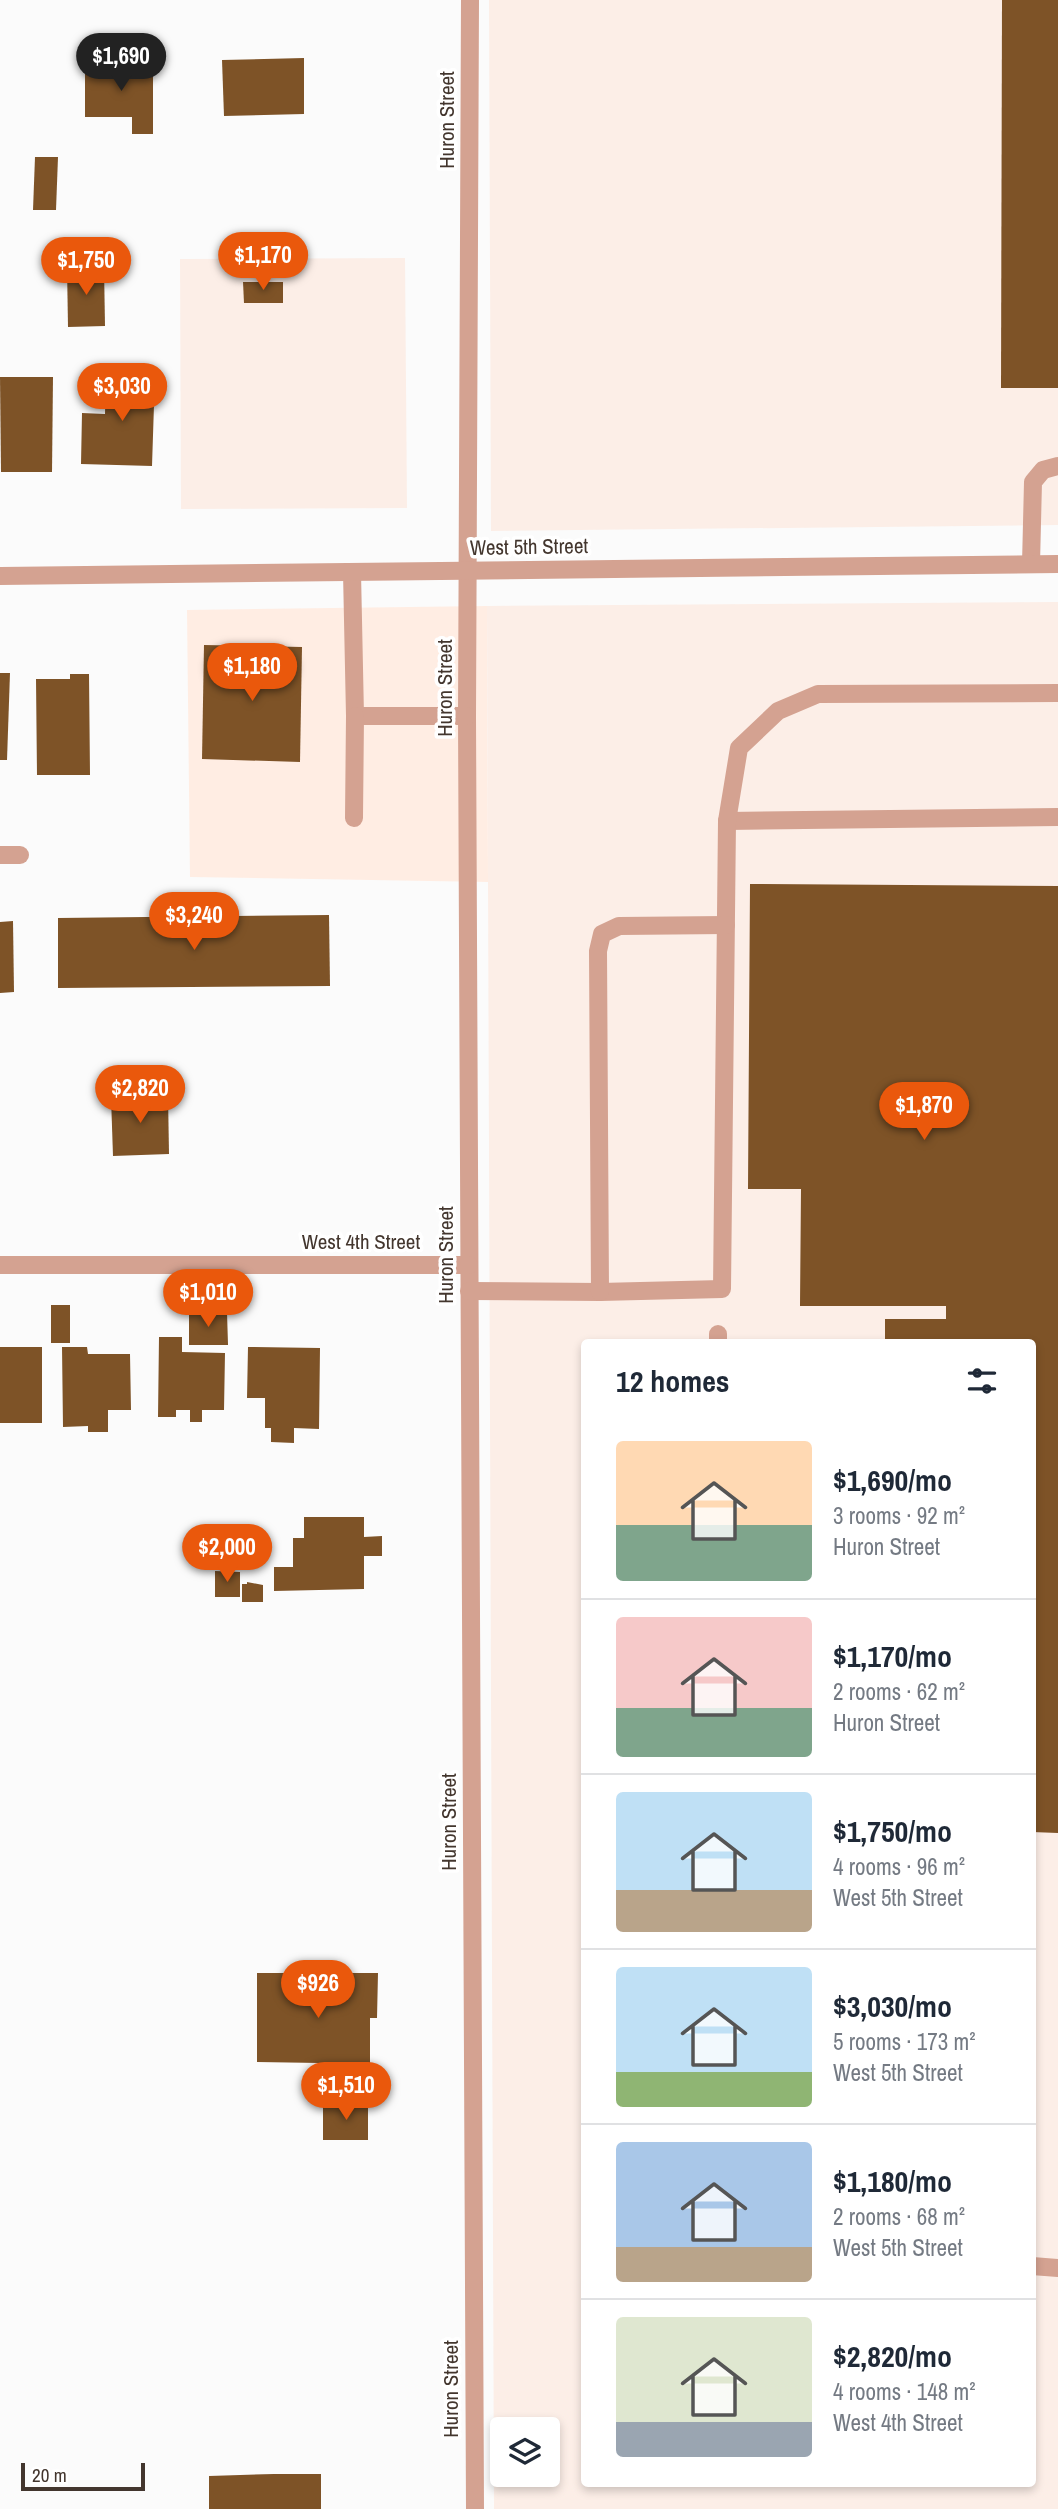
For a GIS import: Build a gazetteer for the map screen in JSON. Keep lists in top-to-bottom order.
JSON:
{
  "streets": {
    "street": ["Huron Street", "West 5th Street", "West 4th Street"]
  },
  "crossings": [
    ["Huron Street", "West 5th Street"],
    ["Huron Street", "West 4th Street"]
  ],
  "scale_bar": "20 m",
  "page": {
    "price": [
      "$1,690",
      "$1,170",
      "$1,750",
      "$3,030",
      "$1,180",
      "$3,240",
      "$2,820",
      "$1,870",
      "$1,010",
      "$2,000",
      "$926",
      "$1,510"
    ],
    "heading": "12 homes",
    "list": [
      {
        "name": "$1,690/mo",
        "note": "3 rooms · 92 m² · Huron Street"
      },
      {
        "name": "$1,170/mo",
        "note": "2 rooms · 62 m² · Huron Street"
      },
      {
        "name": "$1,750/mo",
        "note": "4 rooms · 96 m² · West 5th Street"
      },
      {
        "name": "$3,030/mo",
        "note": "5 rooms · 173 m² · West 5th Street"
      },
      {
        "name": "$1,180/mo",
        "note": "2 rooms · 68 m² · West 5th Street"
      },
      {
        "name": "$2,820/mo",
        "note": "4 rooms · 148 m² · West 4th Street"
      }
    ],
    "scale": "20 m"
  }
}
